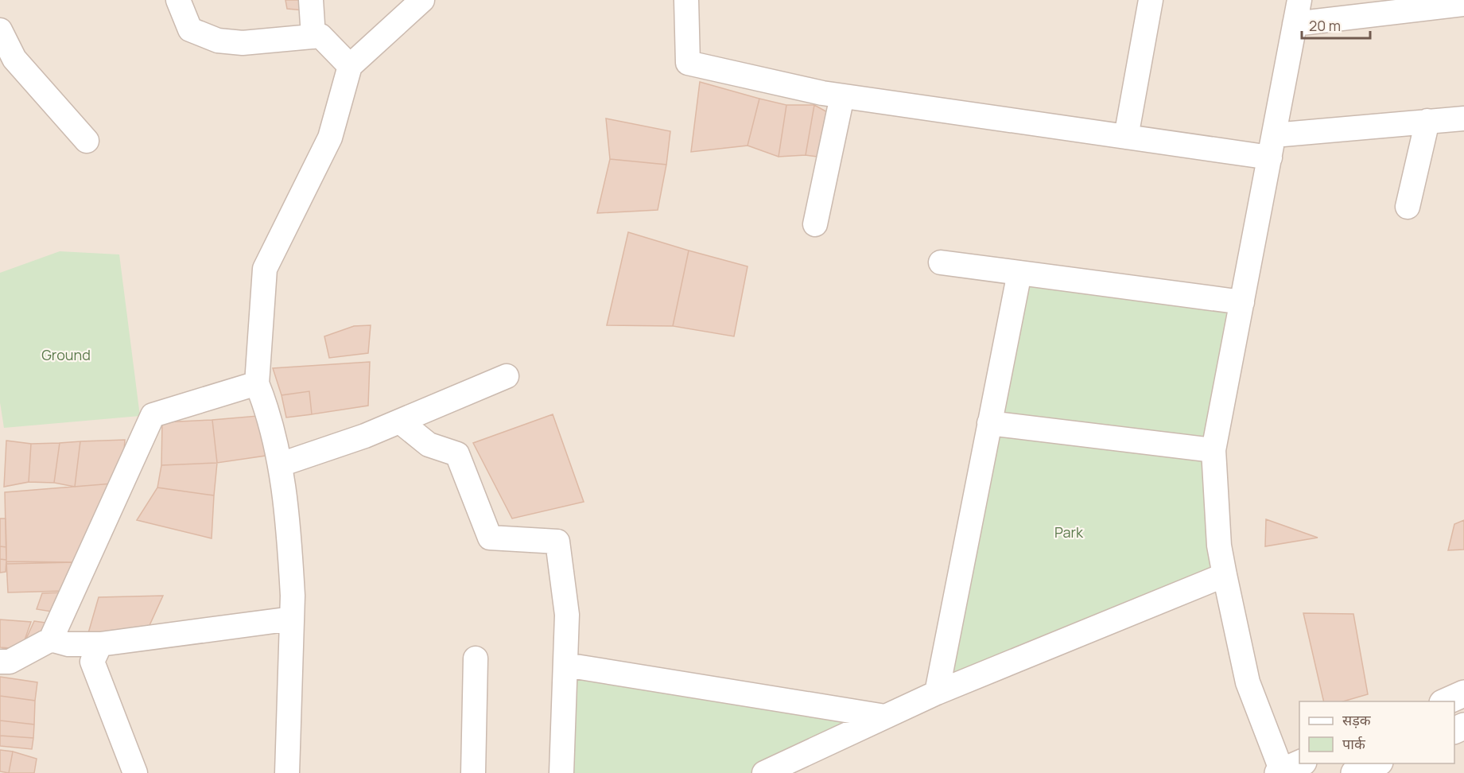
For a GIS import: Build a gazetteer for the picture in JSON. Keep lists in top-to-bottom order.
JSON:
{
  "parks": ["Ground", "Park"],
  "legend": ["सड़क", "पार्क"],
  "scale_bar": "20 m"
}
